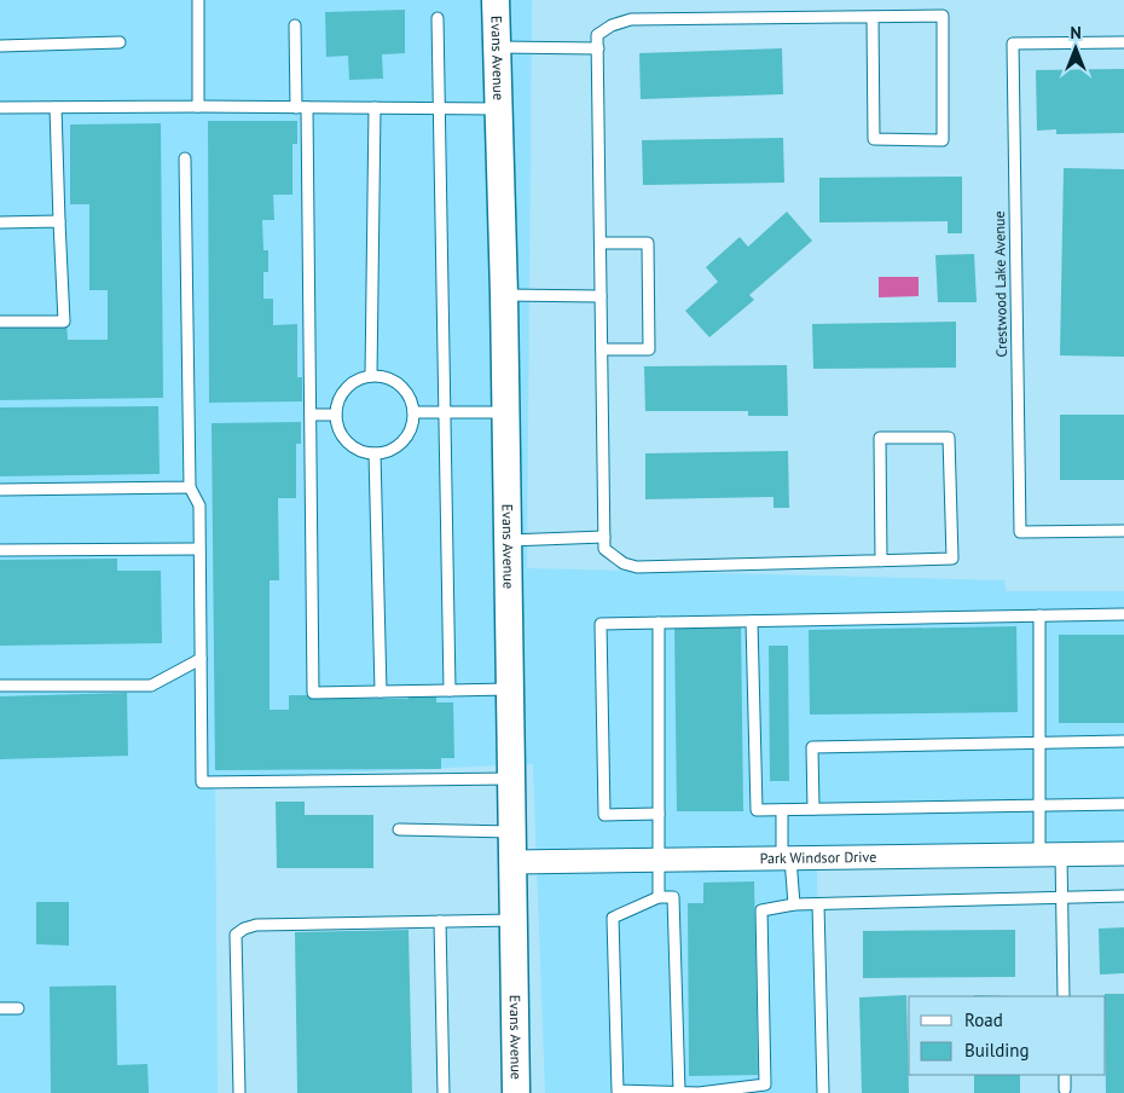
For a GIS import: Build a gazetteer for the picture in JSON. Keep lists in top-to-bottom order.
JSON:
{
  "streets": {
    "street": ["Evans Avenue", "Park Windsor Drive"],
    "lane": ["Crestwood Lake Avenue"]
  },
  "crossings": [
    ["Evans Avenue", "Park Windsor Drive"]
  ],
  "legend": ["Road", "Building"],
  "north": "top"
}
